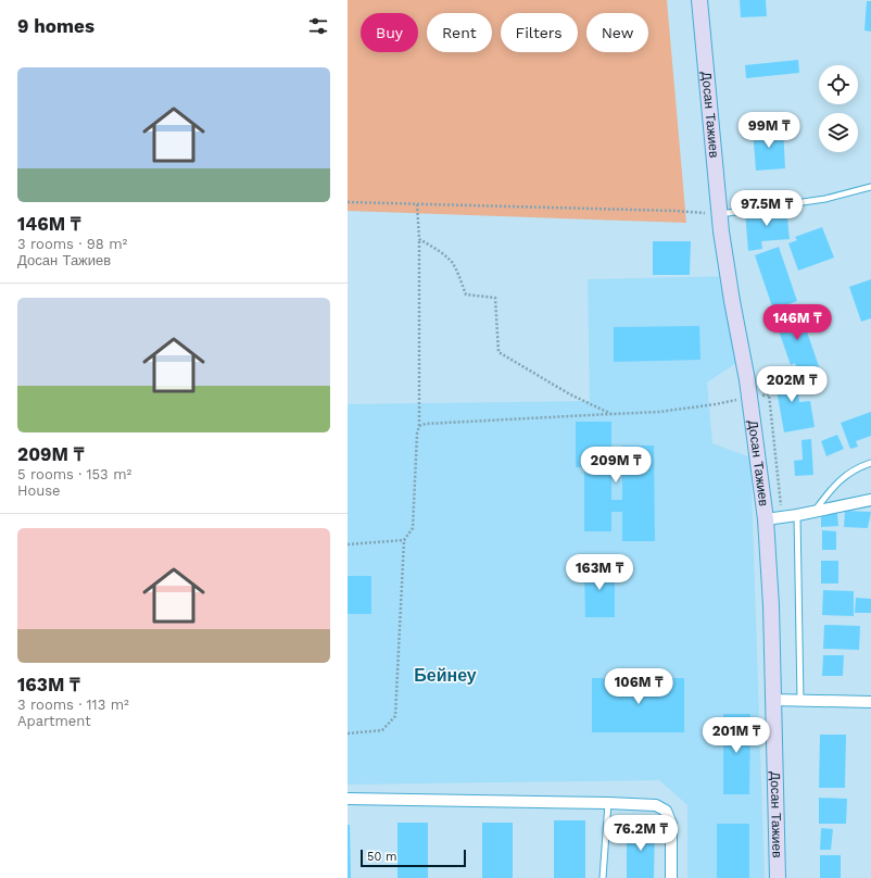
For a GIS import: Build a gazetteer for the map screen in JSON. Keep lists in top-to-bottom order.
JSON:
{
  "streets": {
    "street": ["Досан Тажиев"]
  },
  "districts": ["Бейнеу"],
  "scale_bar": "50 m",
  "page": {
    "heading": "9 homes",
    "chip": [
      "Buy",
      "Rent",
      "Filters",
      "New"
    ],
    "list": [
      {
        "name": "146M ₸",
        "note": "3 rooms · 98 m² · Досан Тажиев"
      },
      {
        "name": "209M ₸",
        "note": "5 rooms · 153 m² · House"
      },
      {
        "name": "163M ₸",
        "note": "3 rooms · 113 m² · Apartment"
      }
    ],
    "price": [
      "99M ₸",
      "97.5M ₸",
      "146M ₸",
      "202M ₸",
      "209M ₸",
      "163M ₸",
      "106M ₸",
      "201M ₸",
      "76.2M ₸"
    ],
    "scale": "50 m"
  }
}
